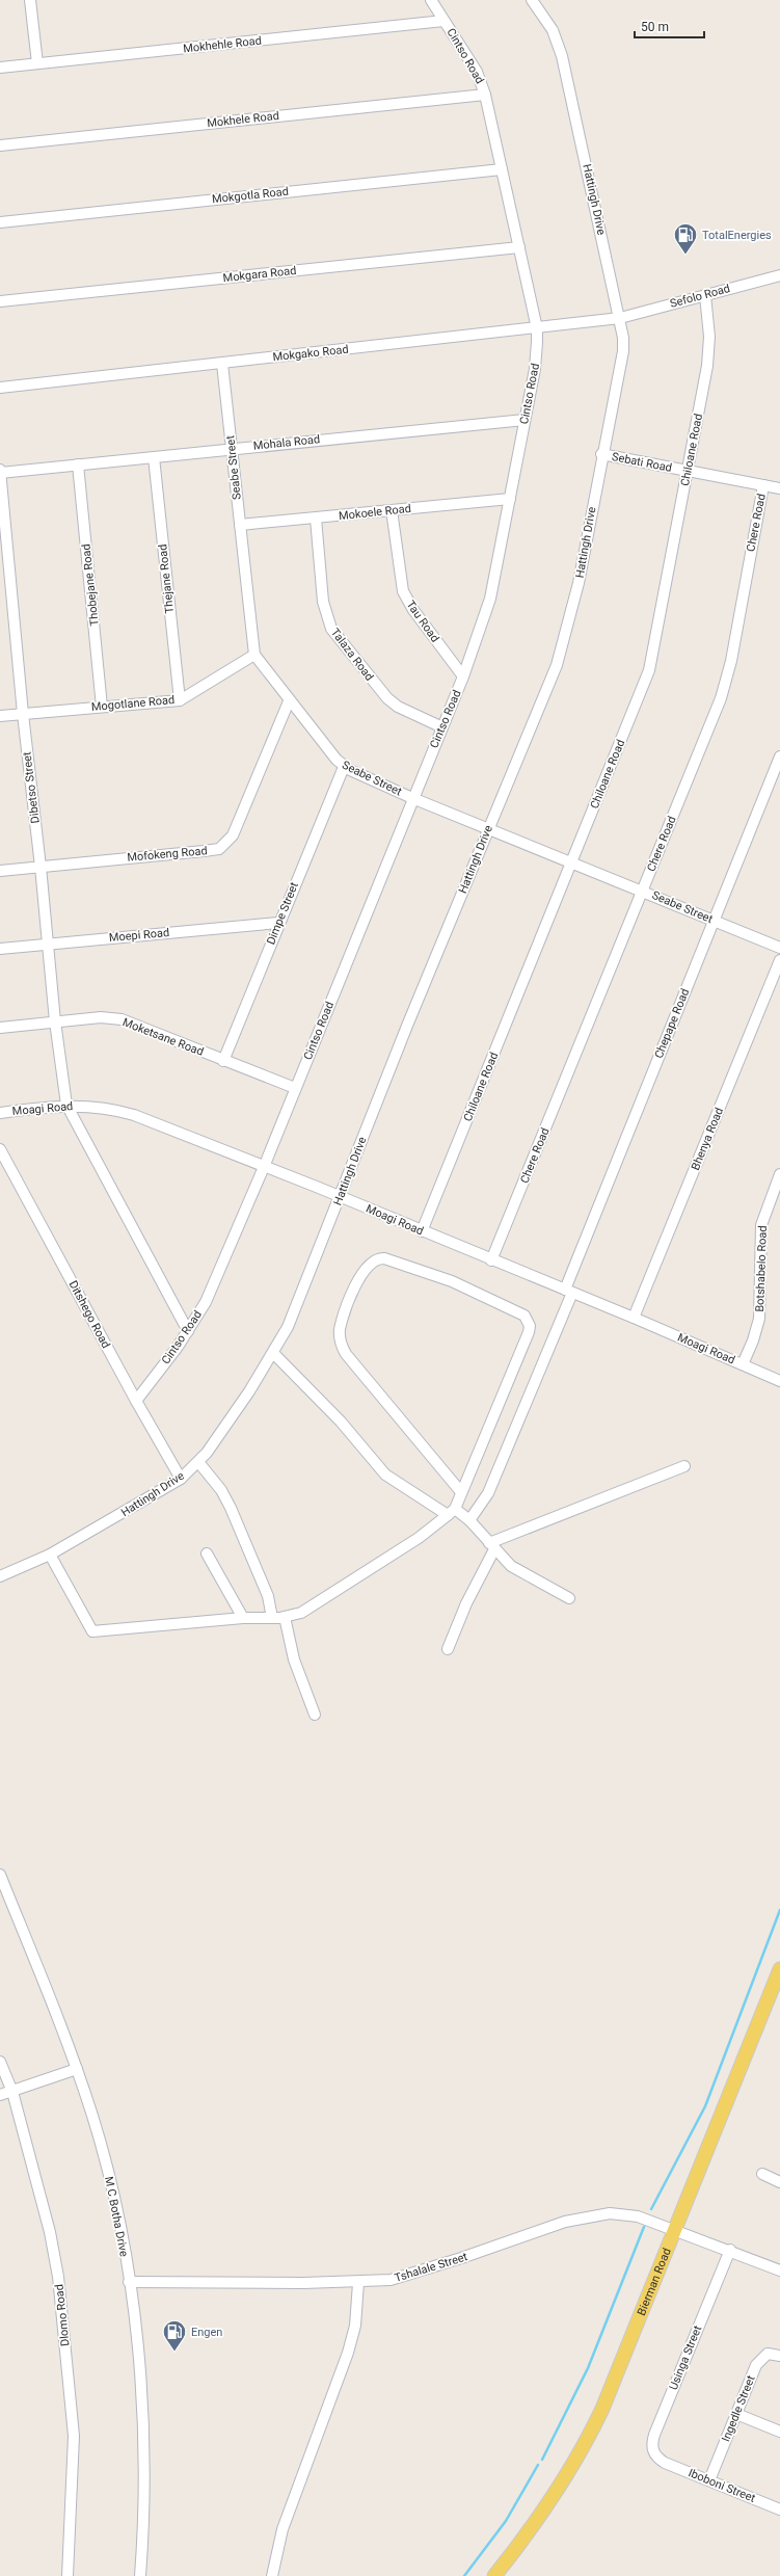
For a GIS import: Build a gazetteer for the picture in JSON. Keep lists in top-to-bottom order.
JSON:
{
  "streets": {
    "main road": ["Bierman Road"],
    "street": [
      "Mokhehle Road",
      "Cintso Road",
      "Mokhele Road",
      "Mokgotla Road",
      "Hattingh Drive",
      "Mokgara Road",
      "Sefolo Road",
      "Mokgako Road",
      "Mohala Road",
      "Chiloane Road",
      "Sebati Road",
      "Seabe Street",
      "Mokoele Road",
      "Chere Road",
      "Thejane Road",
      "Thobejane Road",
      "Tau Road",
      "Talaza Road",
      "Mogotlane Road",
      "Dibetso Street",
      "Mofokeng Road",
      "Dimpe Street",
      "Moepi Road",
      "Chepape Road",
      "Moketsane Road",
      "Moagi Road",
      "Bhenya Road",
      "Botshabelo Road",
      "Ditshego Road",
      "M C Botha Drive",
      "Tshalale Street",
      "Dlomo Road",
      "Usinga Street",
      "Ingedle Street",
      "Iboboni Street"
    ]
  },
  "crossings": [
    ["Mokhehle Road", "Cintso Road"],
    ["Cintso Road", "Mokhele Road"],
    ["Cintso Road", "Mokgotla Road"],
    ["Cintso Road", "Mokgara Road"],
    ["Cintso Road", "Mokgako Road"],
    ["Cintso Road", "Mohala Road"],
    ["Cintso Road", "Seabe Street"],
    ["Cintso Road", "Mokoele Road"],
    ["Cintso Road", "Tau Road"],
    ["Cintso Road", "Talaza Road"],
    ["Cintso Road", "Moketsane Road"],
    ["Cintso Road", "Moagi Road"],
    ["Cintso Road", "Ditshego Road"],
    ["Hattingh Drive", "Sefolo Road"],
    ["Hattingh Drive", "Mokgako Road"],
    ["Hattingh Drive", "Sebati Road"],
    ["Hattingh Drive", "Seabe Street"],
    ["Hattingh Drive", "Moagi Road"],
    ["Hattingh Drive", "Ditshego Road"],
    ["Sefolo Road", "Mokgako Road"],
    ["Sefolo Road", "Chiloane Road"],
    ["Mokgako Road", "Seabe Street"],
    ["Mohala Road", "Seabe Street"],
    ["Mohala Road", "Thejane Road"],
    ["Mohala Road", "Thobejane Road"],
    ["Mohala Road", "Dibetso Street"],
    ["Chiloane Road", "Sebati Road"],
    ["Chiloane Road", "Seabe Street"],
    ["Chiloane Road", "Moagi Road"],
    ["Sebati Road", "Chere Road"],
    ["Seabe Street", "Mokoele Road"],
    ["Seabe Street", "Chere Road"],
    ["Seabe Street", "Mogotlane Road"],
    ["Seabe Street", "Mofokeng Road"],
    ["Seabe Street", "Dimpe Street"],
    ["Seabe Street", "Chepape Road"],
    ["Mokoele Road", "Tau Road"],
    ["Mokoele Road", "Talaza Road"],
    ["Chere Road", "Moagi Road"],
    ["Thejane Road", "Mogotlane Road"],
    ["Thobejane Road", "Mogotlane Road"],
    ["Mogotlane Road", "Dibetso Street"],
    ["Dibetso Street", "Mofokeng Road"],
    ["Dibetso Street", "Moepi Road"],
    ["Dibetso Street", "Moketsane Road"],
    ["Dibetso Street", "Moagi Road"],
    ["Dimpe Street", "Moepi Road"],
    ["Dimpe Street", "Moketsane Road"],
    ["Chepape Road", "Moagi Road"],
    ["Moagi Road", "Bhenya Road"],
    ["Moagi Road", "Botshabelo Road"],
    ["M C Botha Drive", "Tshalale Street"],
    ["Tshalale Street", "Bierman Road"],
    ["Tshalale Street", "Usinga Street"],
    ["Usinga Street", "Iboboni Street"],
    ["Ingedle Street", "Iboboni Street"]
  ],
  "places": {
    "fuel station": ["TotalEnergies", "Engen"]
  },
  "scale_bar": "50 m"
}
